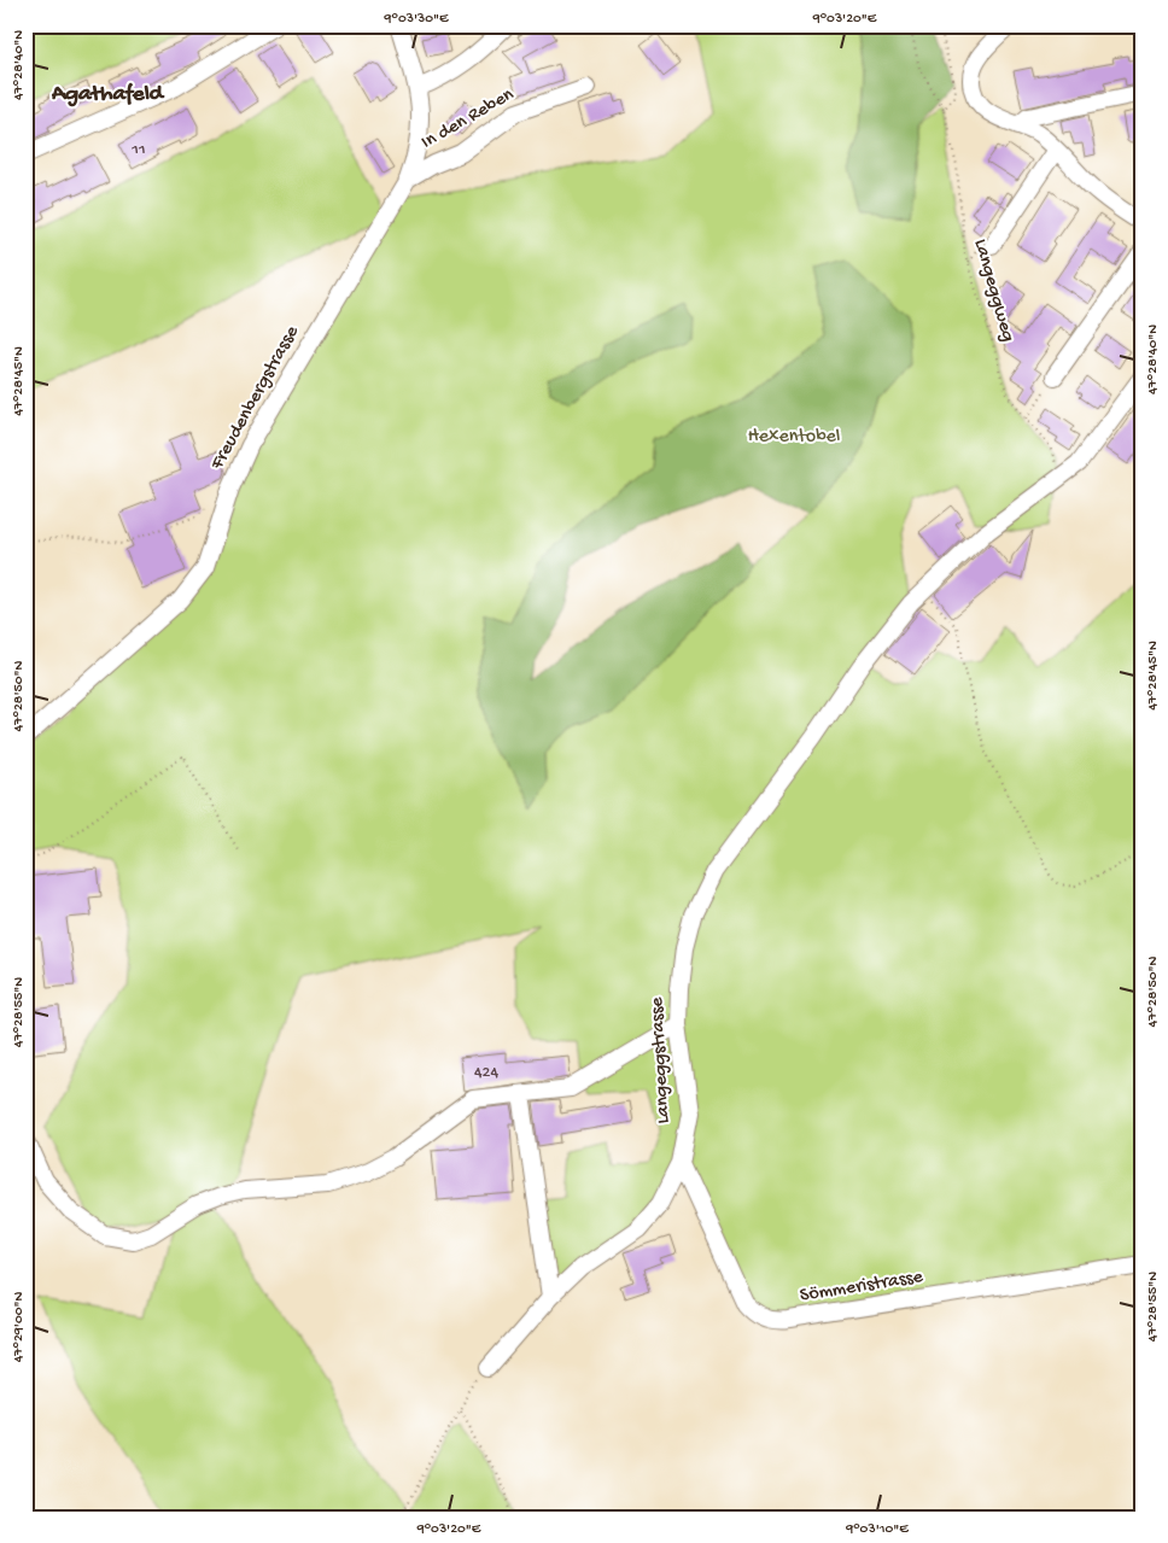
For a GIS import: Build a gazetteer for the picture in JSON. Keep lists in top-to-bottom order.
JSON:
{
  "streets": {
    "street": [
      "In den Reben",
      "Freudenbergstrasse",
      "Langeggstrasse",
      "Sömmeristrasse"
    ],
    "path": ["Langeggweg"]
  },
  "crossings": [
    ["In den Reben", "Freudenbergstrasse"],
    ["Langeggweg", "Langeggstrasse"],
    ["Langeggstrasse", "Sömmeristrasse"]
  ],
  "districts": ["Agathafeld"],
  "parks": ["Hexentobel"],
  "house_numbers": ["11", "424"],
  "coordinates": [
    "9°03'30\"E",
    "9°03'20\"E",
    "47°28'40\"N",
    "47°28'45\"N",
    "47°28'50\"N",
    "47°28'55\"N",
    "47°29'00\"N",
    "9°03'10\"E"
  ]
}
